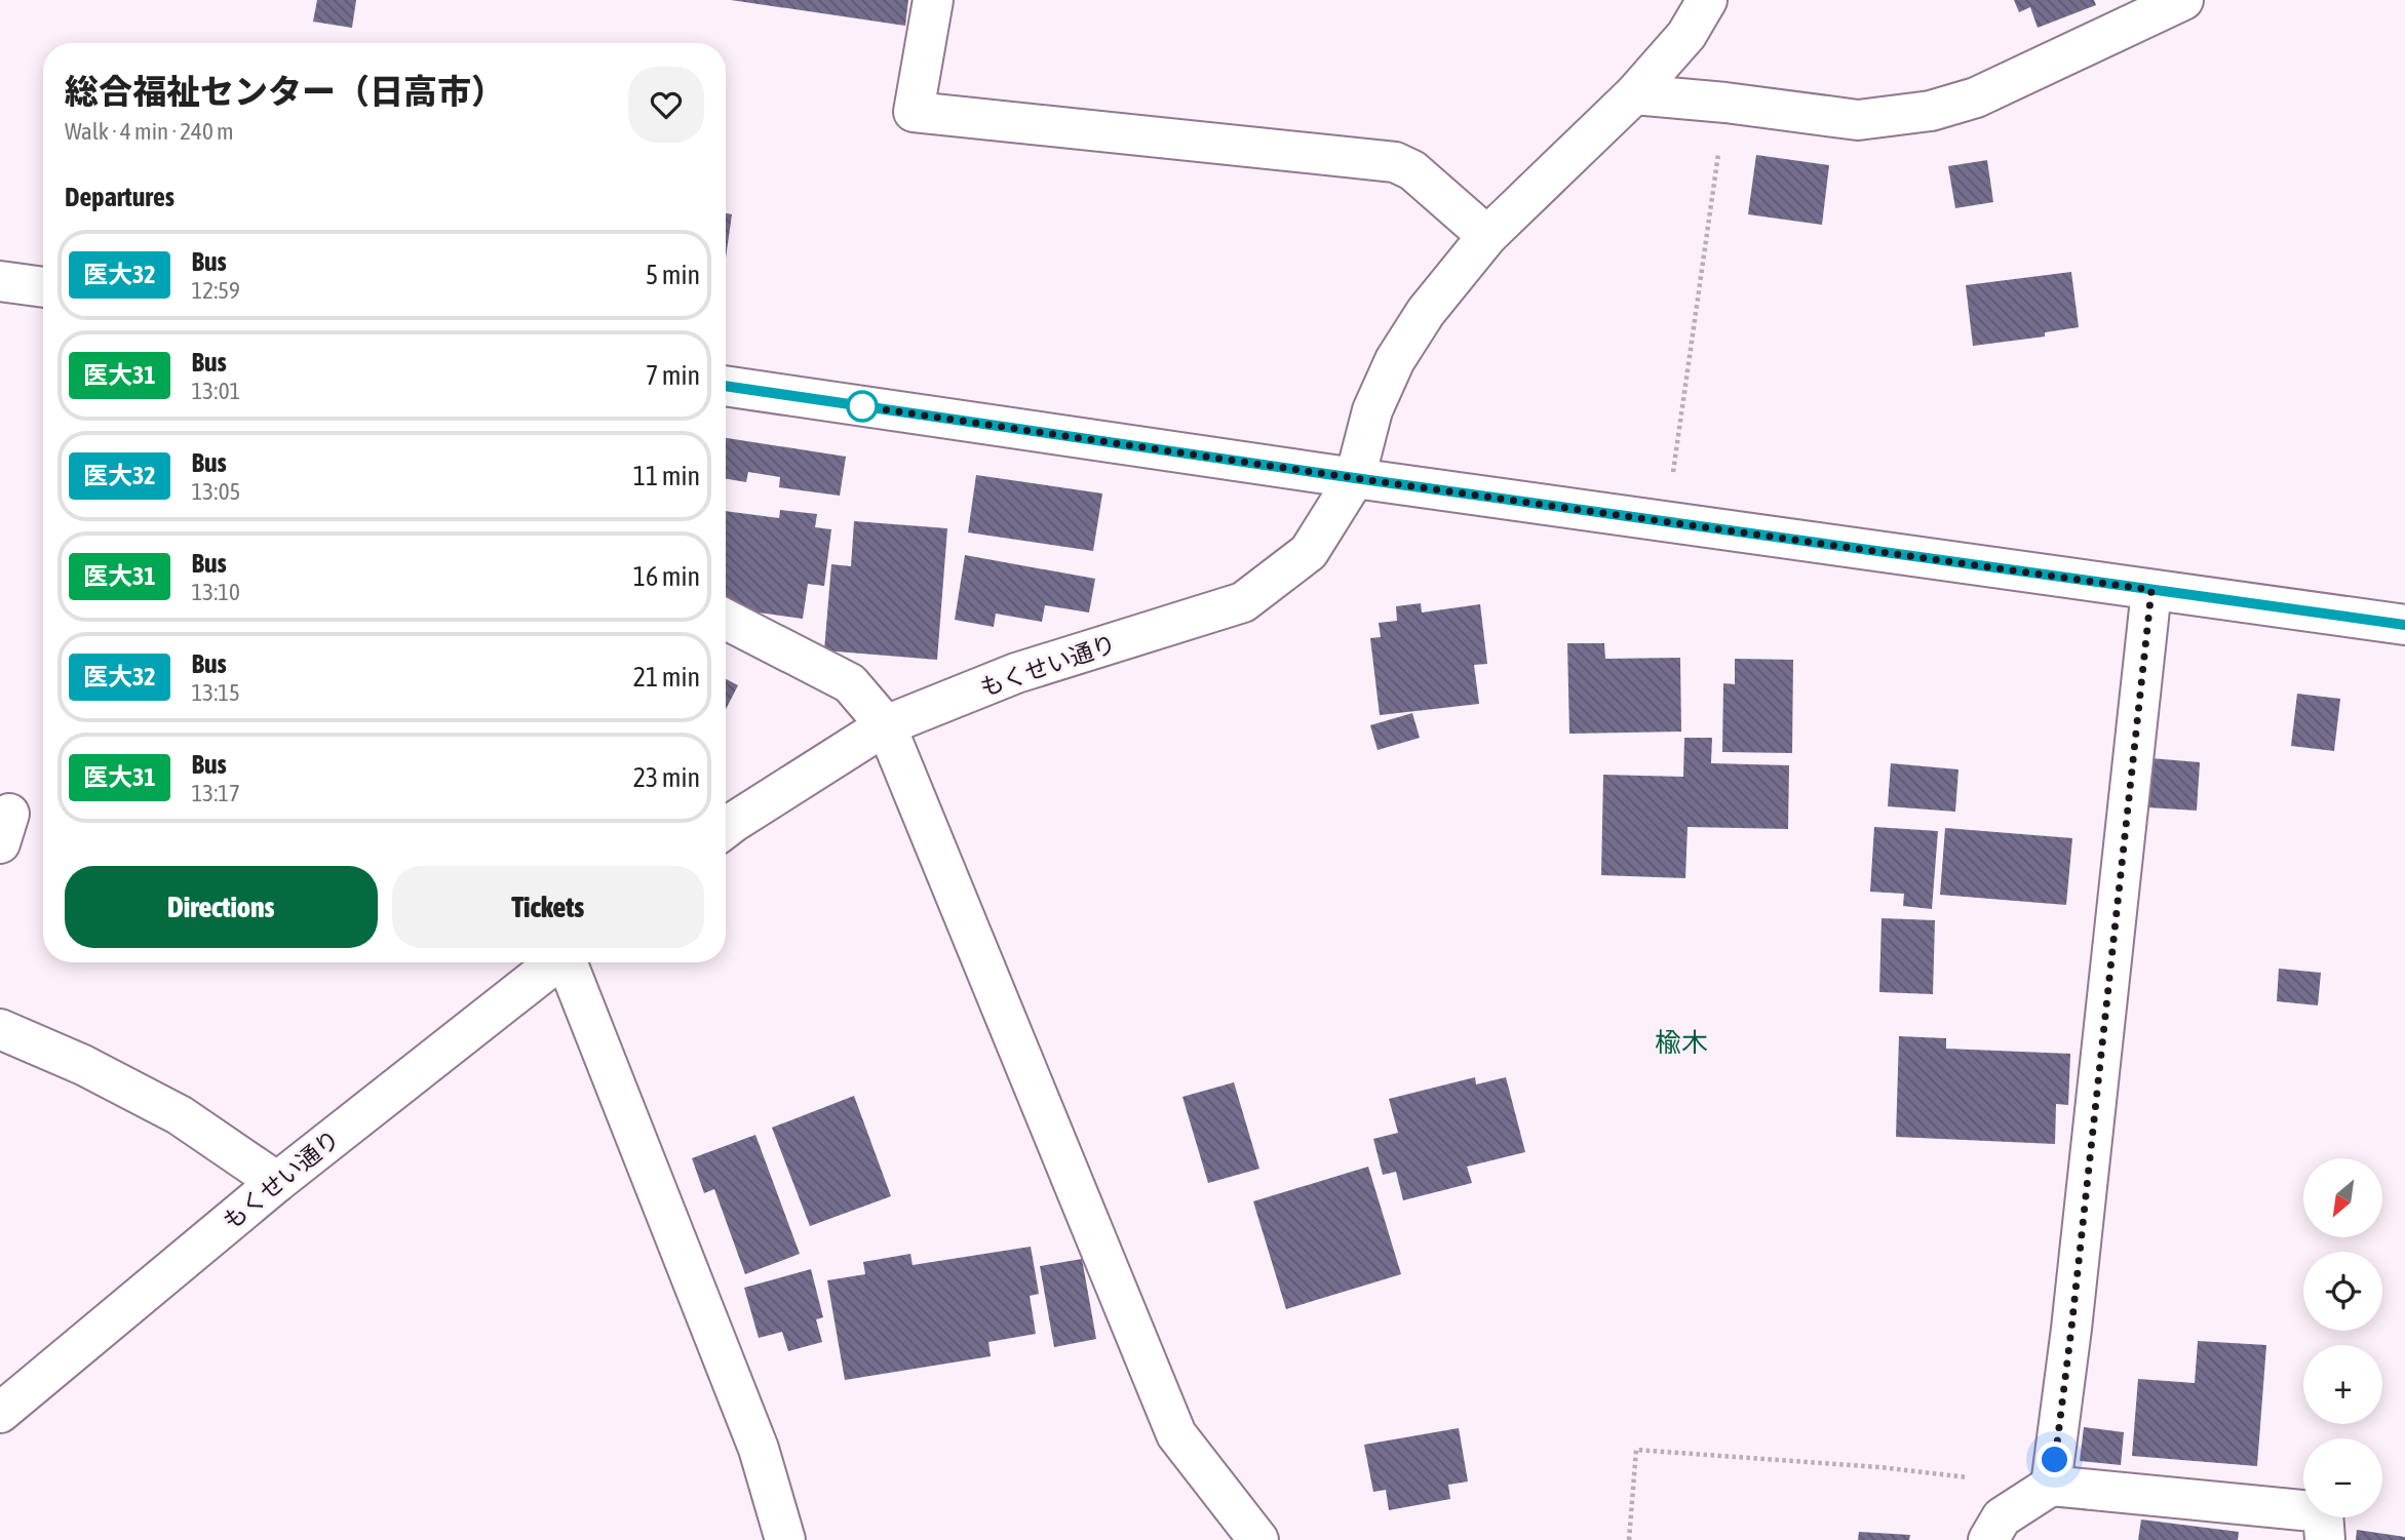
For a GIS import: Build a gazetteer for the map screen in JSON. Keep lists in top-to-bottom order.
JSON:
{
  "streets": {
    "street": ["もくせい通り"]
  },
  "districts": ["楡木"],
  "lines": ["bus line 医大32"],
  "north": "bottom left",
  "page": {
    "heading": [
      ["総合福祉センター（日高市）", "Walk · 4 min · 240 m"],
      "Departures"
    ],
    "list": [
      {
        "mark": "医大32",
        "name": "Bus",
        "note": "12:59",
        "value": "5 min"
      },
      {
        "mark": "医大31",
        "name": "Bus",
        "note": "13:01",
        "value": "7 min"
      },
      {
        "mark": "医大32",
        "name": "Bus",
        "note": "13:05",
        "value": "11 min"
      },
      {
        "mark": "医大31",
        "name": "Bus",
        "note": "13:10",
        "value": "16 min"
      },
      {
        "mark": "医大32",
        "name": "Bus",
        "note": "13:15",
        "value": "21 min"
      },
      {
        "mark": "医大31",
        "name": "Bus",
        "note": "13:17",
        "value": "23 min"
      }
    ],
    "buttons": ["Directions", "Tickets"],
    "map_buttons": ["+", "−"]
  }
}
